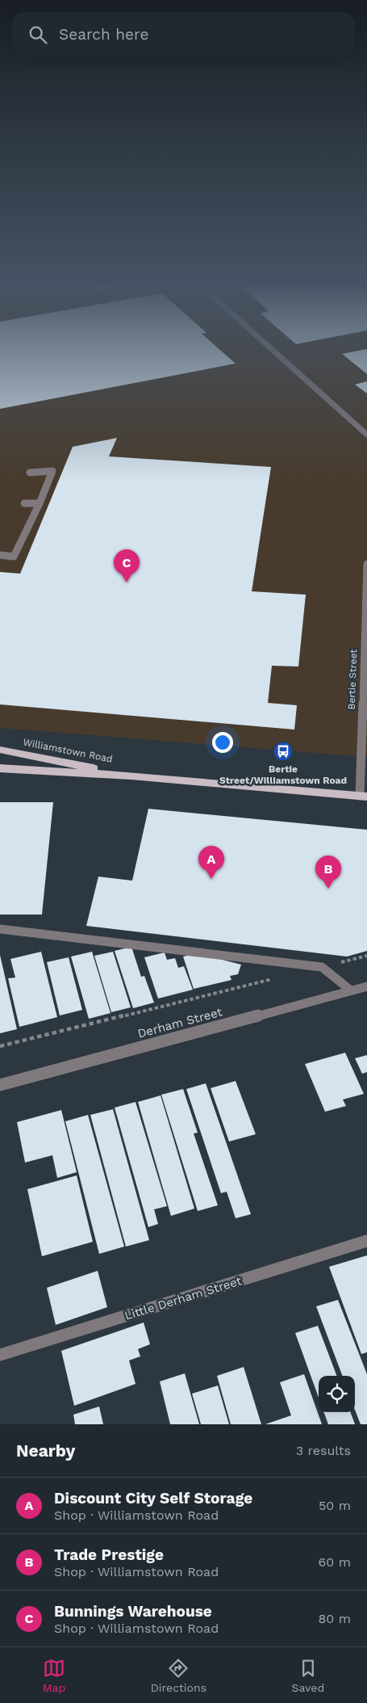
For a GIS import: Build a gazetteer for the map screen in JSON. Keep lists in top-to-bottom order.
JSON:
{
  "streets": {
    "main road": ["Williamstown Road"],
    "street": ["Bertie Street", "Derham Street", "Little Derham Street"]
  },
  "crossings": [
    ["Bertie Street", "Williamstown Road"]
  ],
  "places": {
    "bus stop": ["Bertie Street/Williamstown Road"]
  },
  "page": {
    "search": "Search here",
    "pins": ["C", "A", "B"],
    "heading": ["Nearby", "3 results"],
    "list": [
      {
        "mark": "A",
        "name": "Discount City Self Storage",
        "note": "Shop · Williamstown Road",
        "value": "50 m"
      },
      {
        "mark": "B",
        "name": "Trade Prestige",
        "note": "Shop · Williamstown Road",
        "value": "60 m"
      },
      {
        "mark": "C",
        "name": "Bunnings Warehouse",
        "note": "Shop · Williamstown Road",
        "value": "80 m"
      }
    ],
    "nav": ["Map", "Directions", "Saved"]
  }
}
